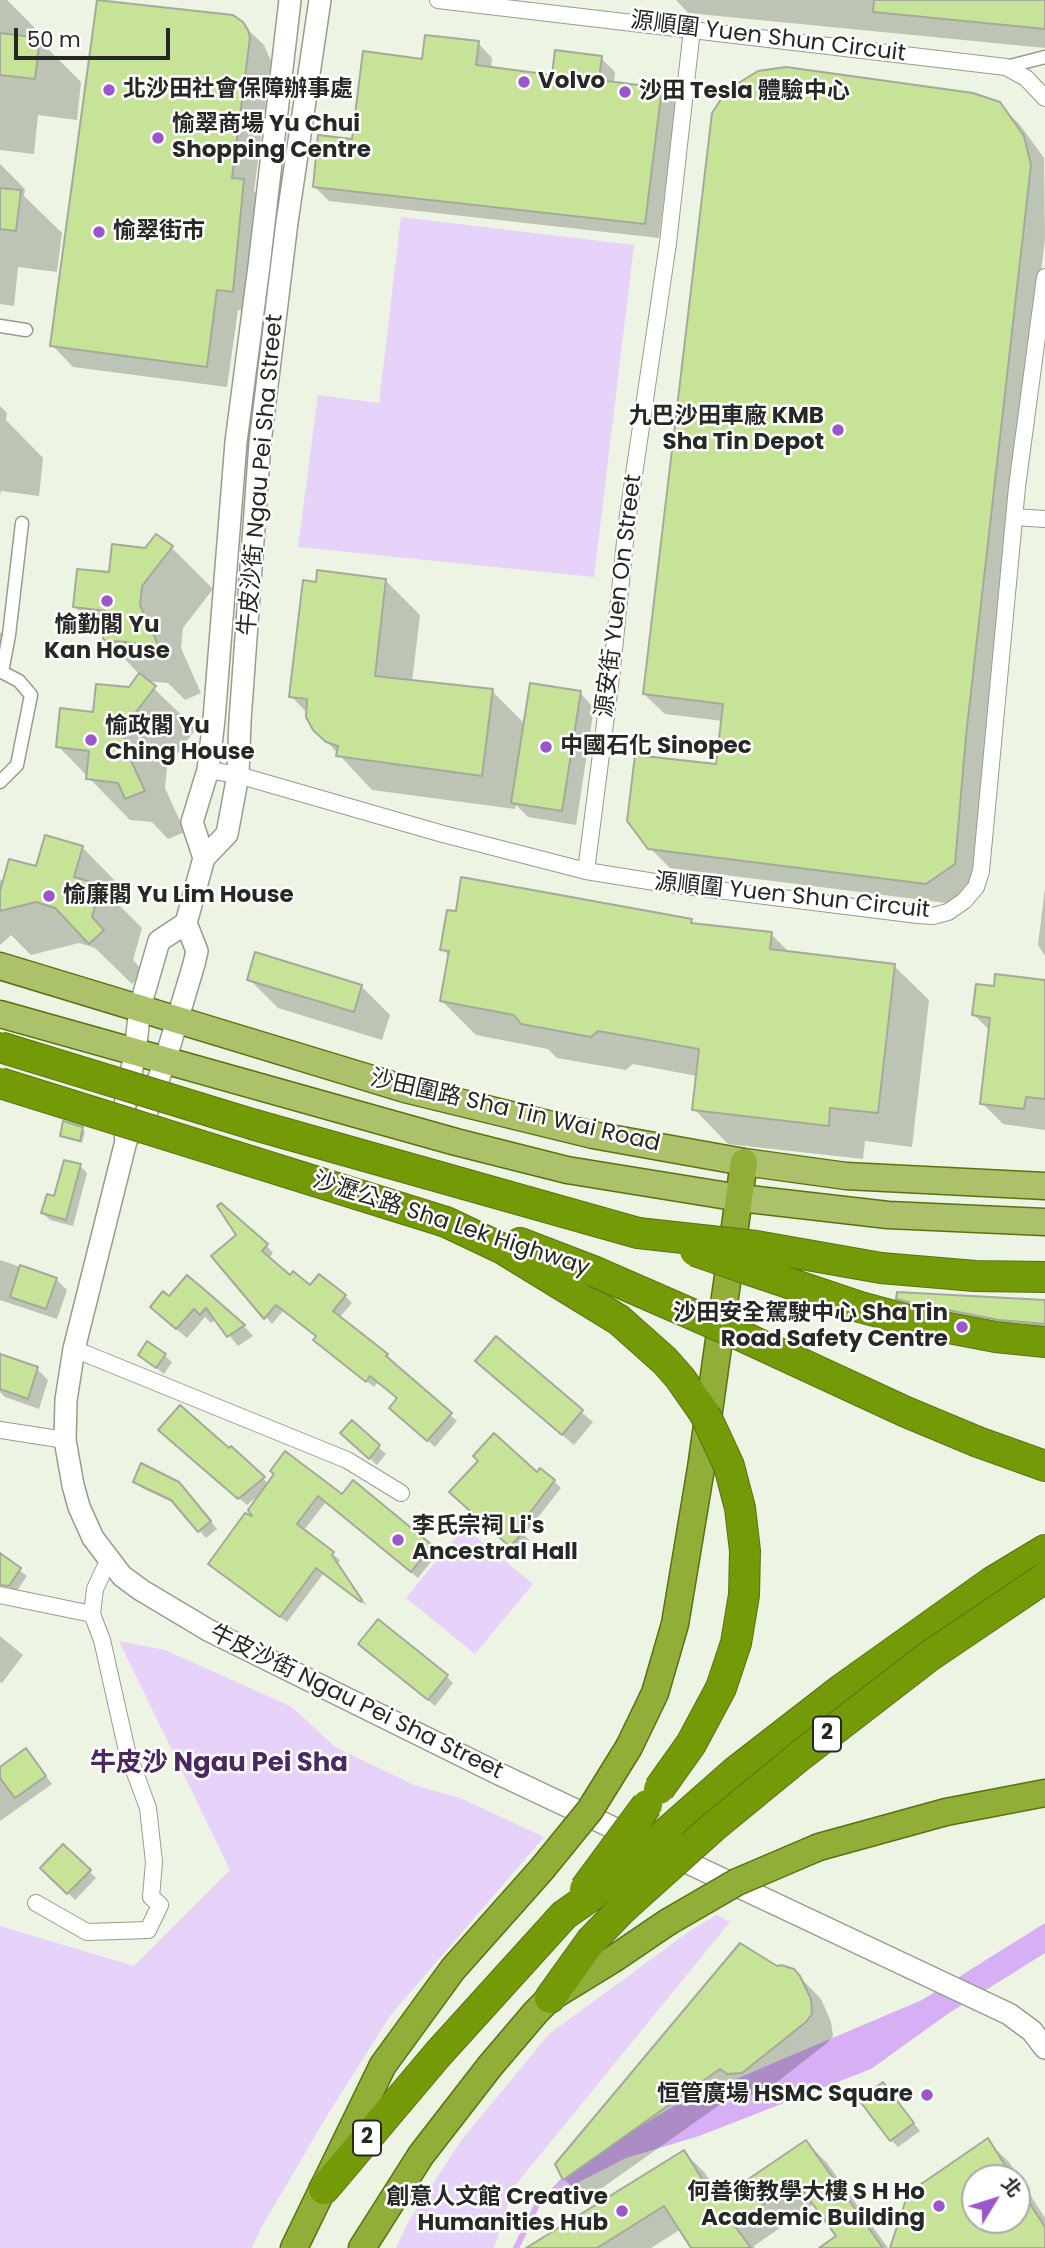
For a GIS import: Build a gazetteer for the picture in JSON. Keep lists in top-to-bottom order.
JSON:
{
  "streets": {
    "highway": ["沙瀝公路 Sha Lek Highway", "2"],
    "main road": ["沙田圍路 Sha Tin Wai Road"],
    "street": ["源順圍 Yuen Shun Circuit", "牛皮沙街 Ngau Pei Sha Street", "源安街 Yuen On Street"]
  },
  "crossings": [
    ["源順圍 Yuen Shun Circuit", "牛皮沙街 Ngau Pei Sha Street"],
    ["源順圍 Yuen Shun Circuit", "源安街 Yuen On Street"],
    ["牛皮沙街 Ngau Pei Sha Street", "沙田圍路 Sha Tin Wai Road"]
  ],
  "districts": ["牛皮沙 Ngau Pei Sha"],
  "places": [
    "Volvo",
    "北沙田社會保障辦事處",
    "沙田 Tesla 體驗中心",
    "愉翠商場 Yu Chui Shopping Centre",
    "愉翠街市",
    "九巴沙田車廠 KMB Sha Tin Depot",
    "愉勤閣 Yu Kan House",
    "愉政閣 Yu Ching House",
    "中國石化 Sinopec",
    "愉廉閣 Yu Lim House",
    "沙田安全駕駛中心 Sha Tin Road Safety Centre",
    "李氏宗祠 Li's Ancestral Hall",
    "恒管廣場 HSMC Square",
    "何善衡教學大樓 S H Ho Academic Building",
    "創意人文館 Creative Humanities Hub"
  ],
  "scale_bar": "50 m",
  "north": "top right"
}
